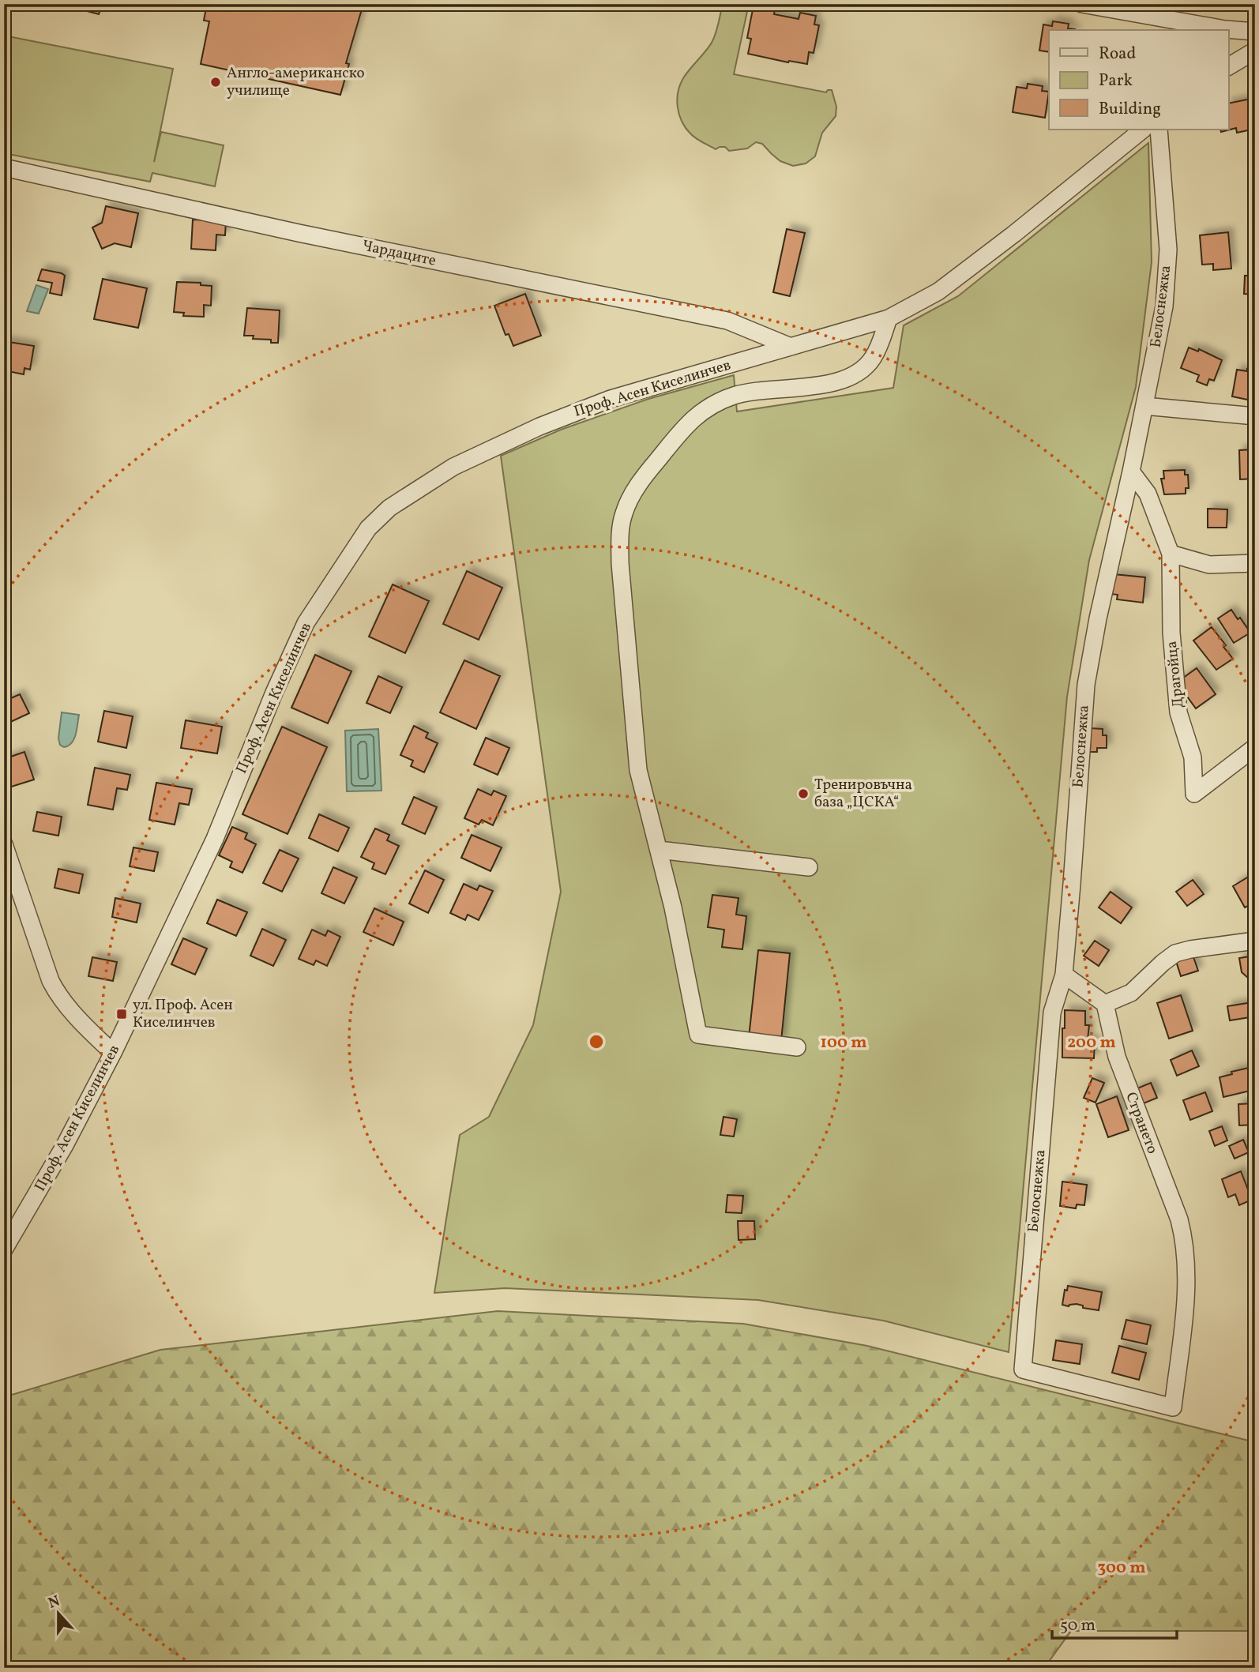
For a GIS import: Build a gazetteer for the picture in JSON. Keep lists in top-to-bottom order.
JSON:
{
  "streets": {
    "street": [
      "Чардаците",
      "Белоснежка",
      "Проф. Асен Киселинчев",
      "Драгойца",
      "Странето"
    ]
  },
  "crossings": [
    ["Чардаците", "Проф. Асен Киселинчев"],
    ["Белоснежка", "Странето"]
  ],
  "places": {
    "other": ["Англо-американско училище", "Тренировъчна база „ЦСКА“"],
    "transit": ["ул. Проф. Асен Киселинчев"]
  },
  "legend": ["Road", "Park", "Building"],
  "scale_bar": "50 m",
  "north": "top",
  "rings": ["100 m", "200 m", "300 m"]
}
